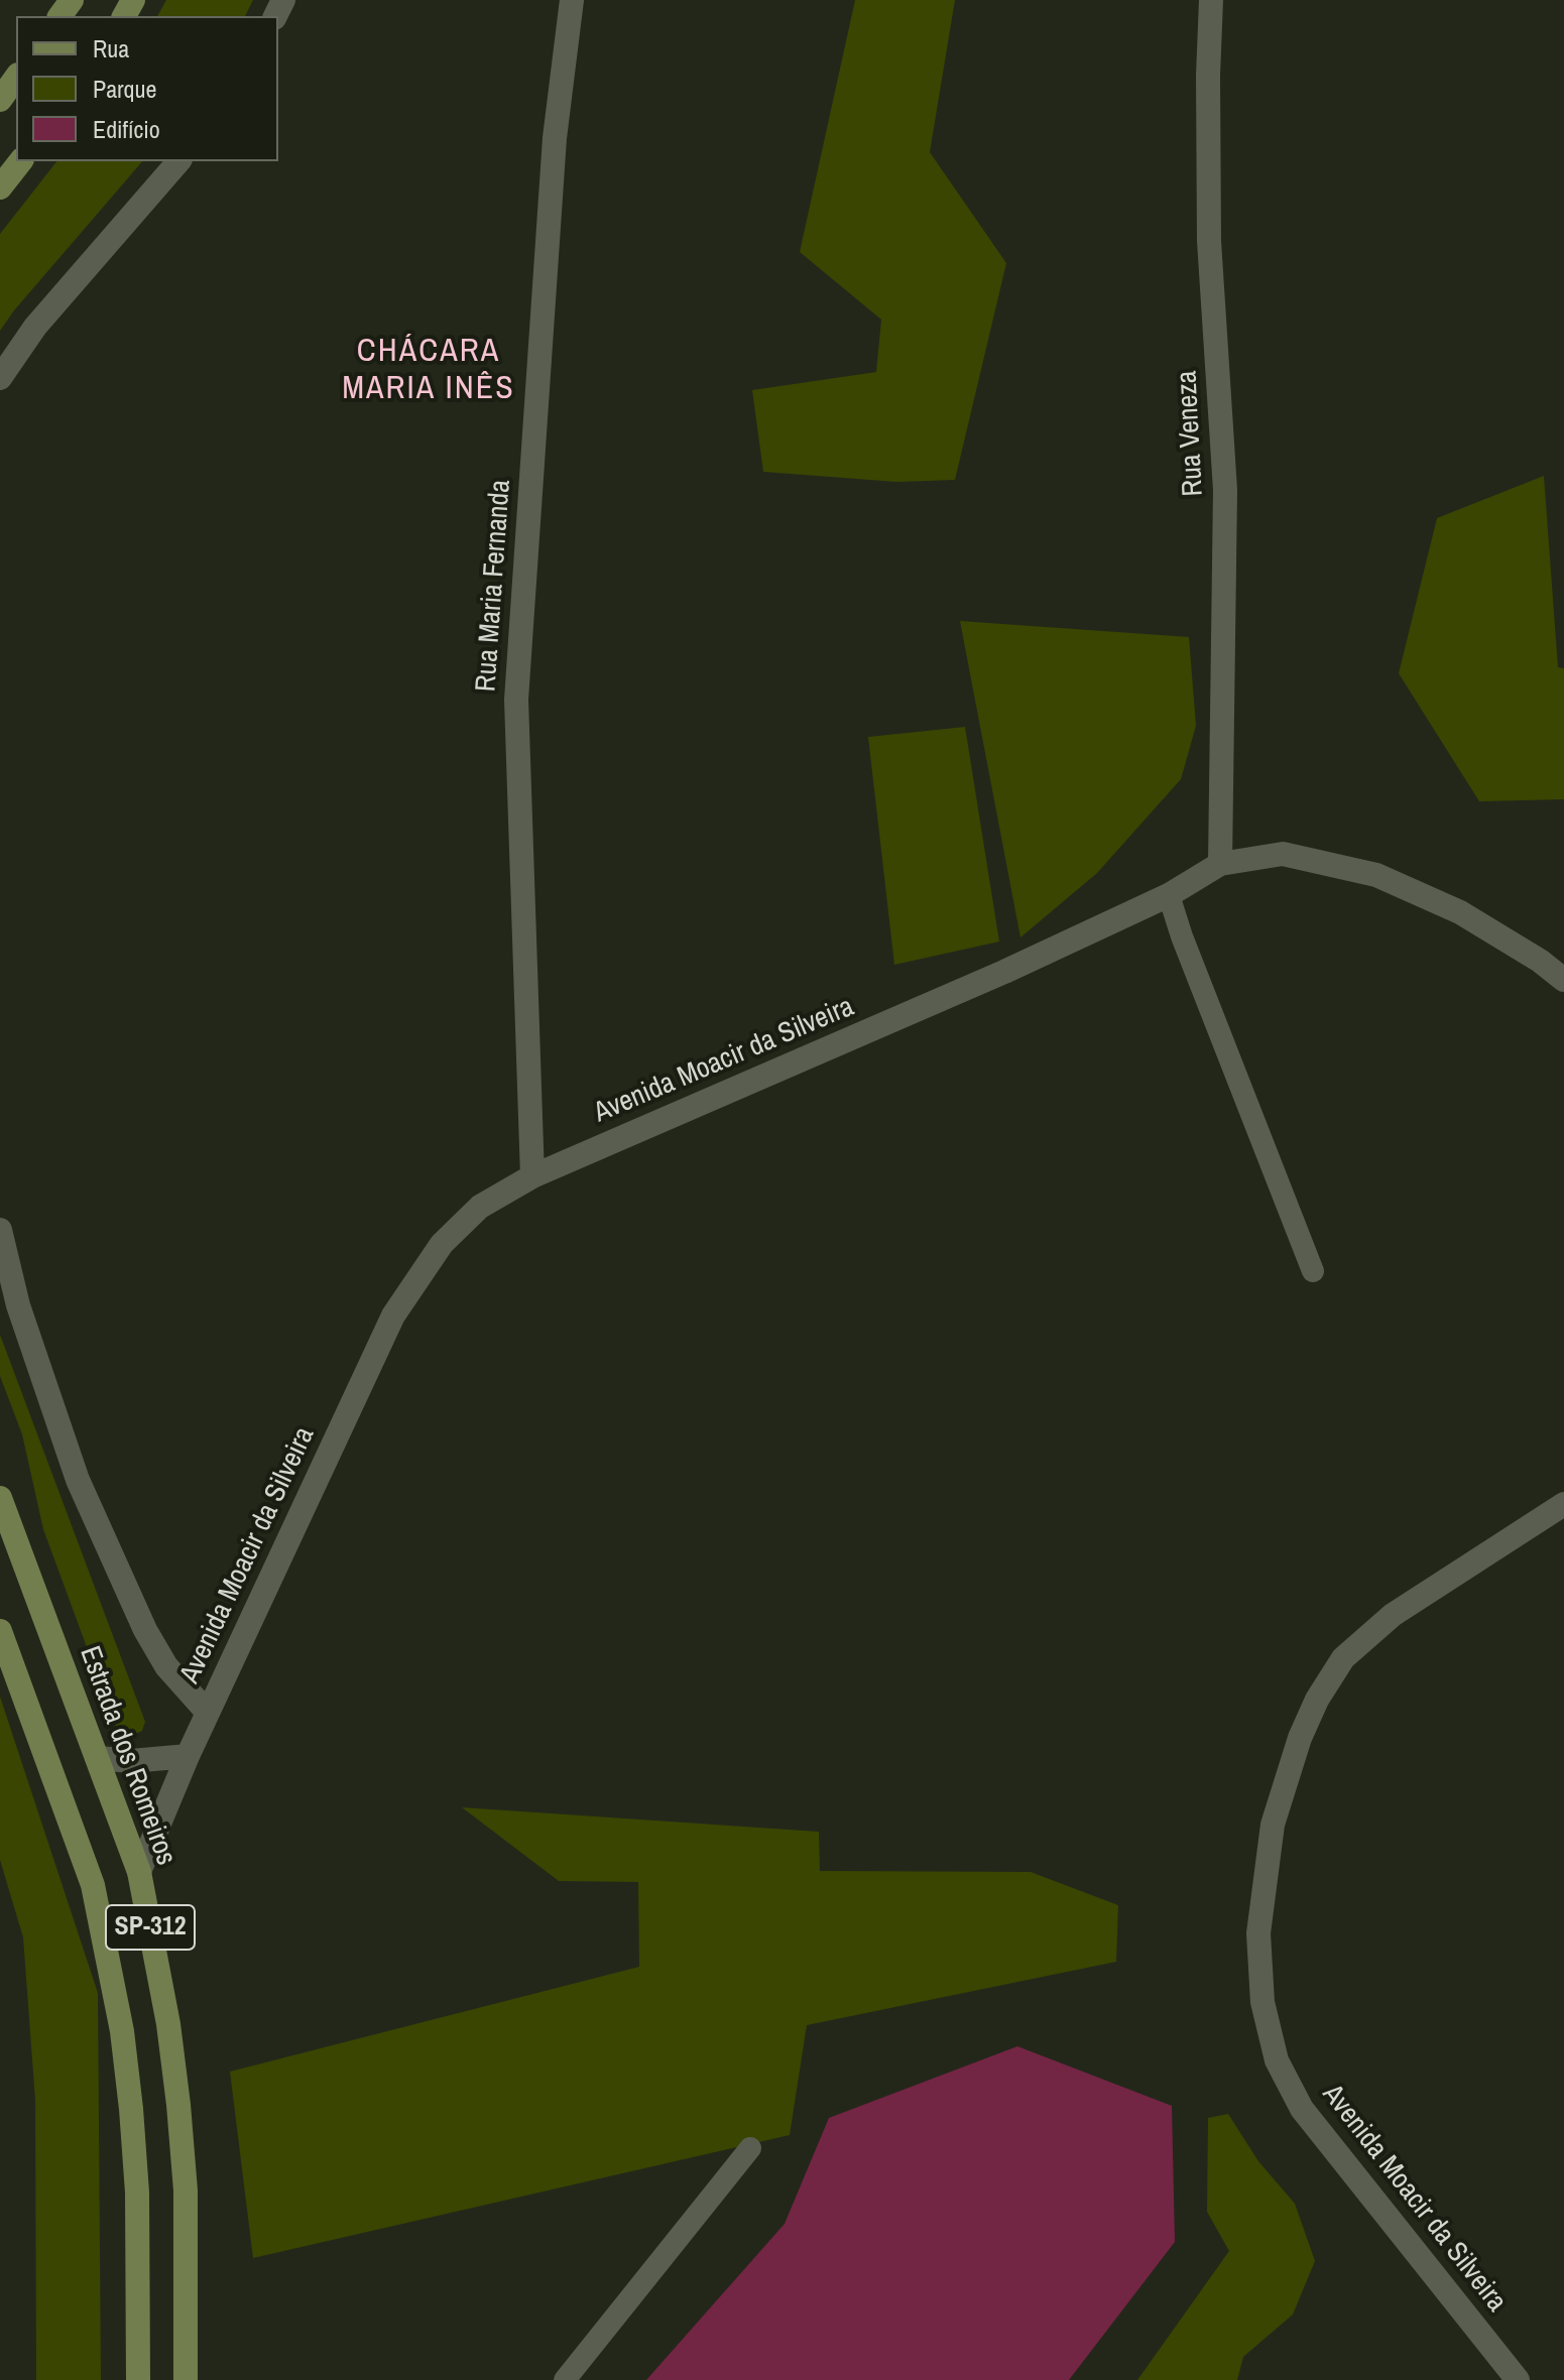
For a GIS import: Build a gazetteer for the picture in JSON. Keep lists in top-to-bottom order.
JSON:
{
  "streets": {
    "main road": ["Estrada dos Romeiros", "SP-312"],
    "street": ["Rua Veneza", "Rua Maria Fernanda", "Avenida Moacir da Silveira"]
  },
  "crossings": [
    ["Rua Veneza", "Avenida Moacir da Silveira"],
    ["Rua Maria Fernanda", "Avenida Moacir da Silveira"],
    ["Avenida Moacir da Silveira", "Estrada dos Romeiros"]
  ],
  "districts": ["CHÁCARA MARIA INÊS"],
  "legend": ["Rua", "Parque", "Edifício"]
}
